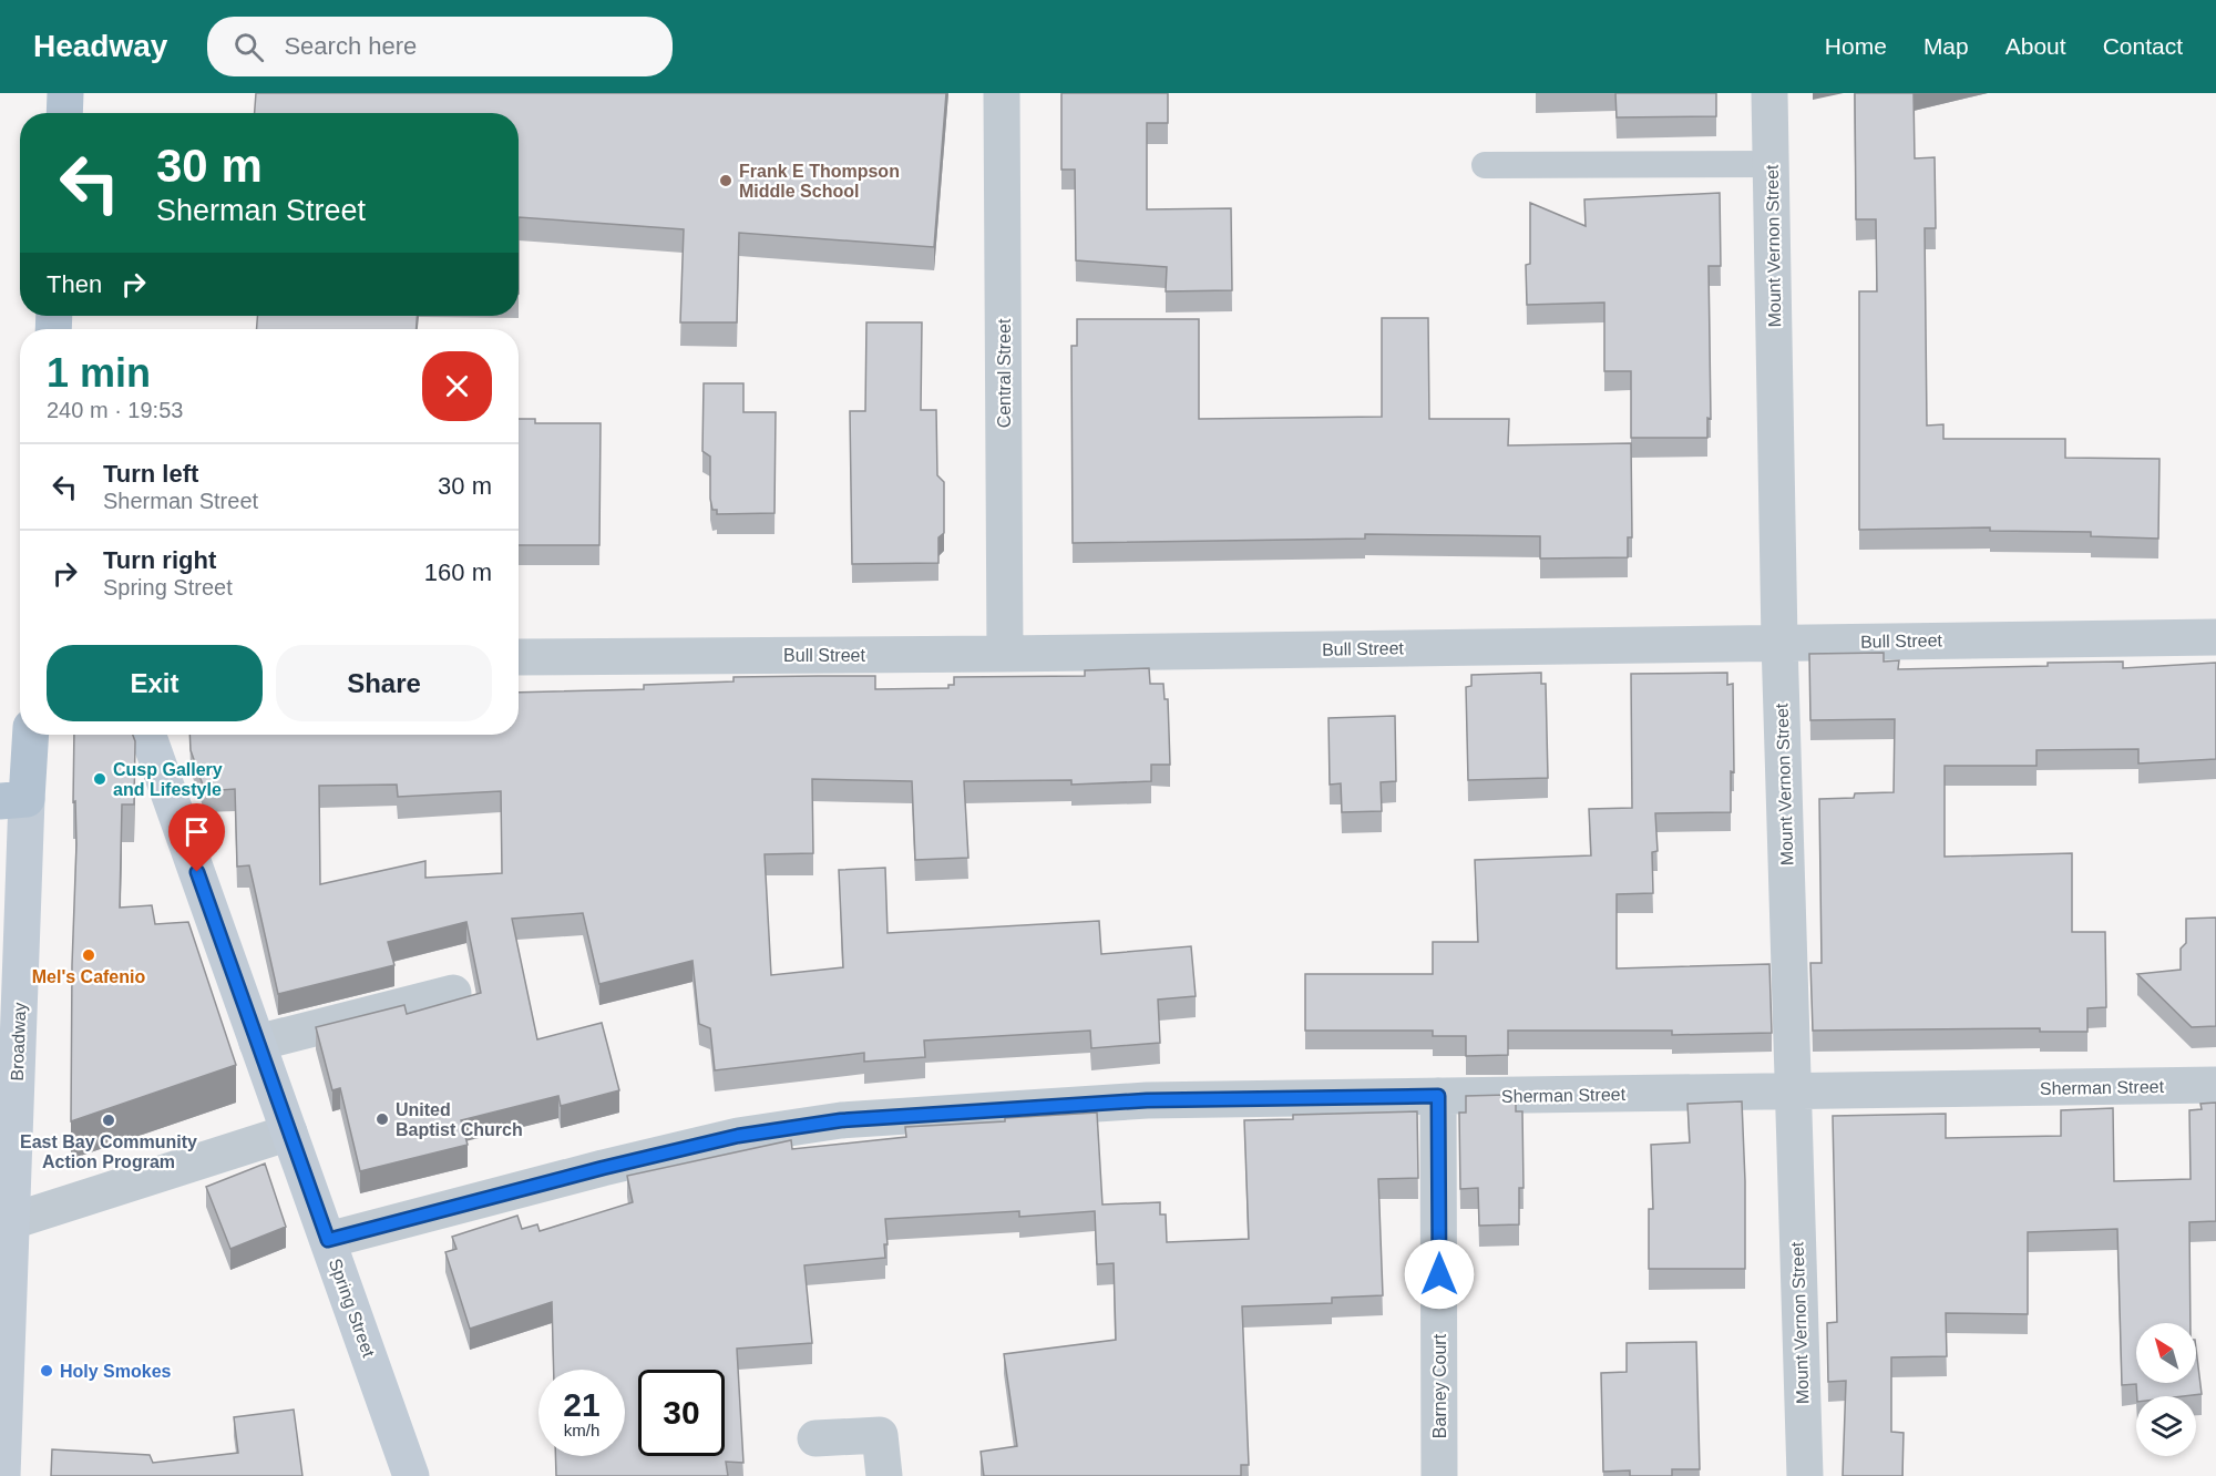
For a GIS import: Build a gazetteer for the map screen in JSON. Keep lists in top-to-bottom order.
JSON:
{
  "streets": {
    "main road": ["Broadway", "Spring Street"],
    "street": [
      "Mount Vernon Street",
      "Central Street",
      "Bull Street",
      "Sherman Street",
      "Barney Court"
    ]
  },
  "crossings": [
    ["Mount Vernon Street", "Bull Street"],
    ["Mount Vernon Street", "Sherman Street"],
    ["Central Street", "Bull Street"],
    ["Sherman Street", "Spring Street"],
    ["Sherman Street", "Barney Court"]
  ],
  "places": [
    "Frank E Thompson Middle School",
    "Cusp Gallery and Lifestyle",
    "Mel's Cafenio",
    "United Baptist Church",
    "East Bay Community Action Program",
    "Holy Smokes"
  ],
  "north": "top left",
  "page": {
    "header": "Headway",
    "search": "Search here",
    "nav": [
      "Home",
      "Map",
      "About",
      "Contact"
    ],
    "turn": ["30 m", "Sherman Street"],
    "then": "Then",
    "heading": ["1 min", "240 m · 19:53"],
    "list": [
      {
        "name": "Turn left",
        "note": "Sherman Street",
        "value": "30 m"
      },
      {
        "name": "Turn right",
        "note": "Spring Street",
        "value": "160 m"
      }
    ],
    "buttons": ["Exit", "Share"],
    "speed": "21 km/h",
    "limit": "30"
  }
}
